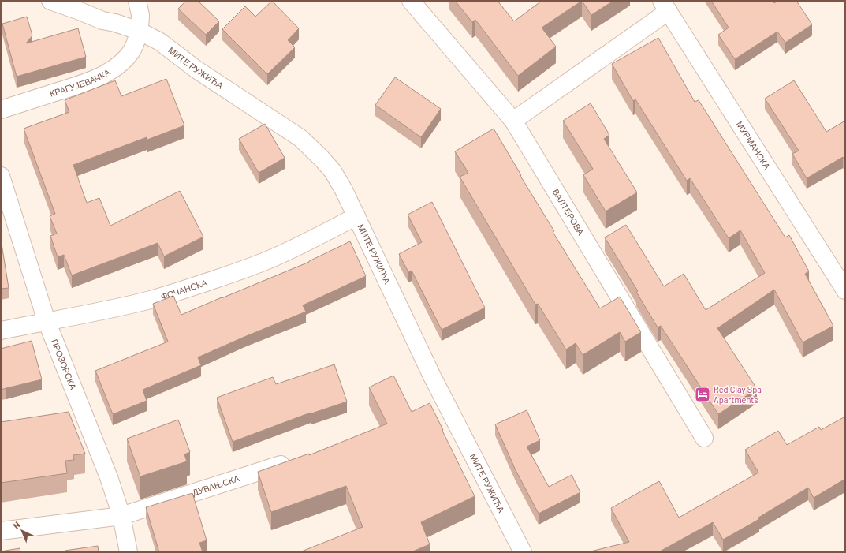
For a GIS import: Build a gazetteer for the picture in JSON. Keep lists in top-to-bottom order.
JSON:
{
  "streets": {
    "street": [
      "МИТЕ РУЖИЋА",
      "КРАГУЈЕВАЧКА",
      "МУРМАНСКА",
      "ВАЛТЕРОВА",
      "ФОЧАНСКА",
      "ПРОЗОРСКА",
      "ДУВАЊСКА"
    ]
  },
  "crossings": [
    ["МИТЕ РУЖИЋА", "КРАГУЈЕВАЧКА"],
    ["МИТЕ РУЖИЋА", "ФОЧАНСКА"],
    ["ФОЧАНСКА", "ПРОЗОРСКА"],
    ["ПРОЗОРСКА", "ДУВАЊСКА"]
  ],
  "places": {
    "hotel": ["Red Clay Spa Apartments"]
  },
  "north": "top left"
}
